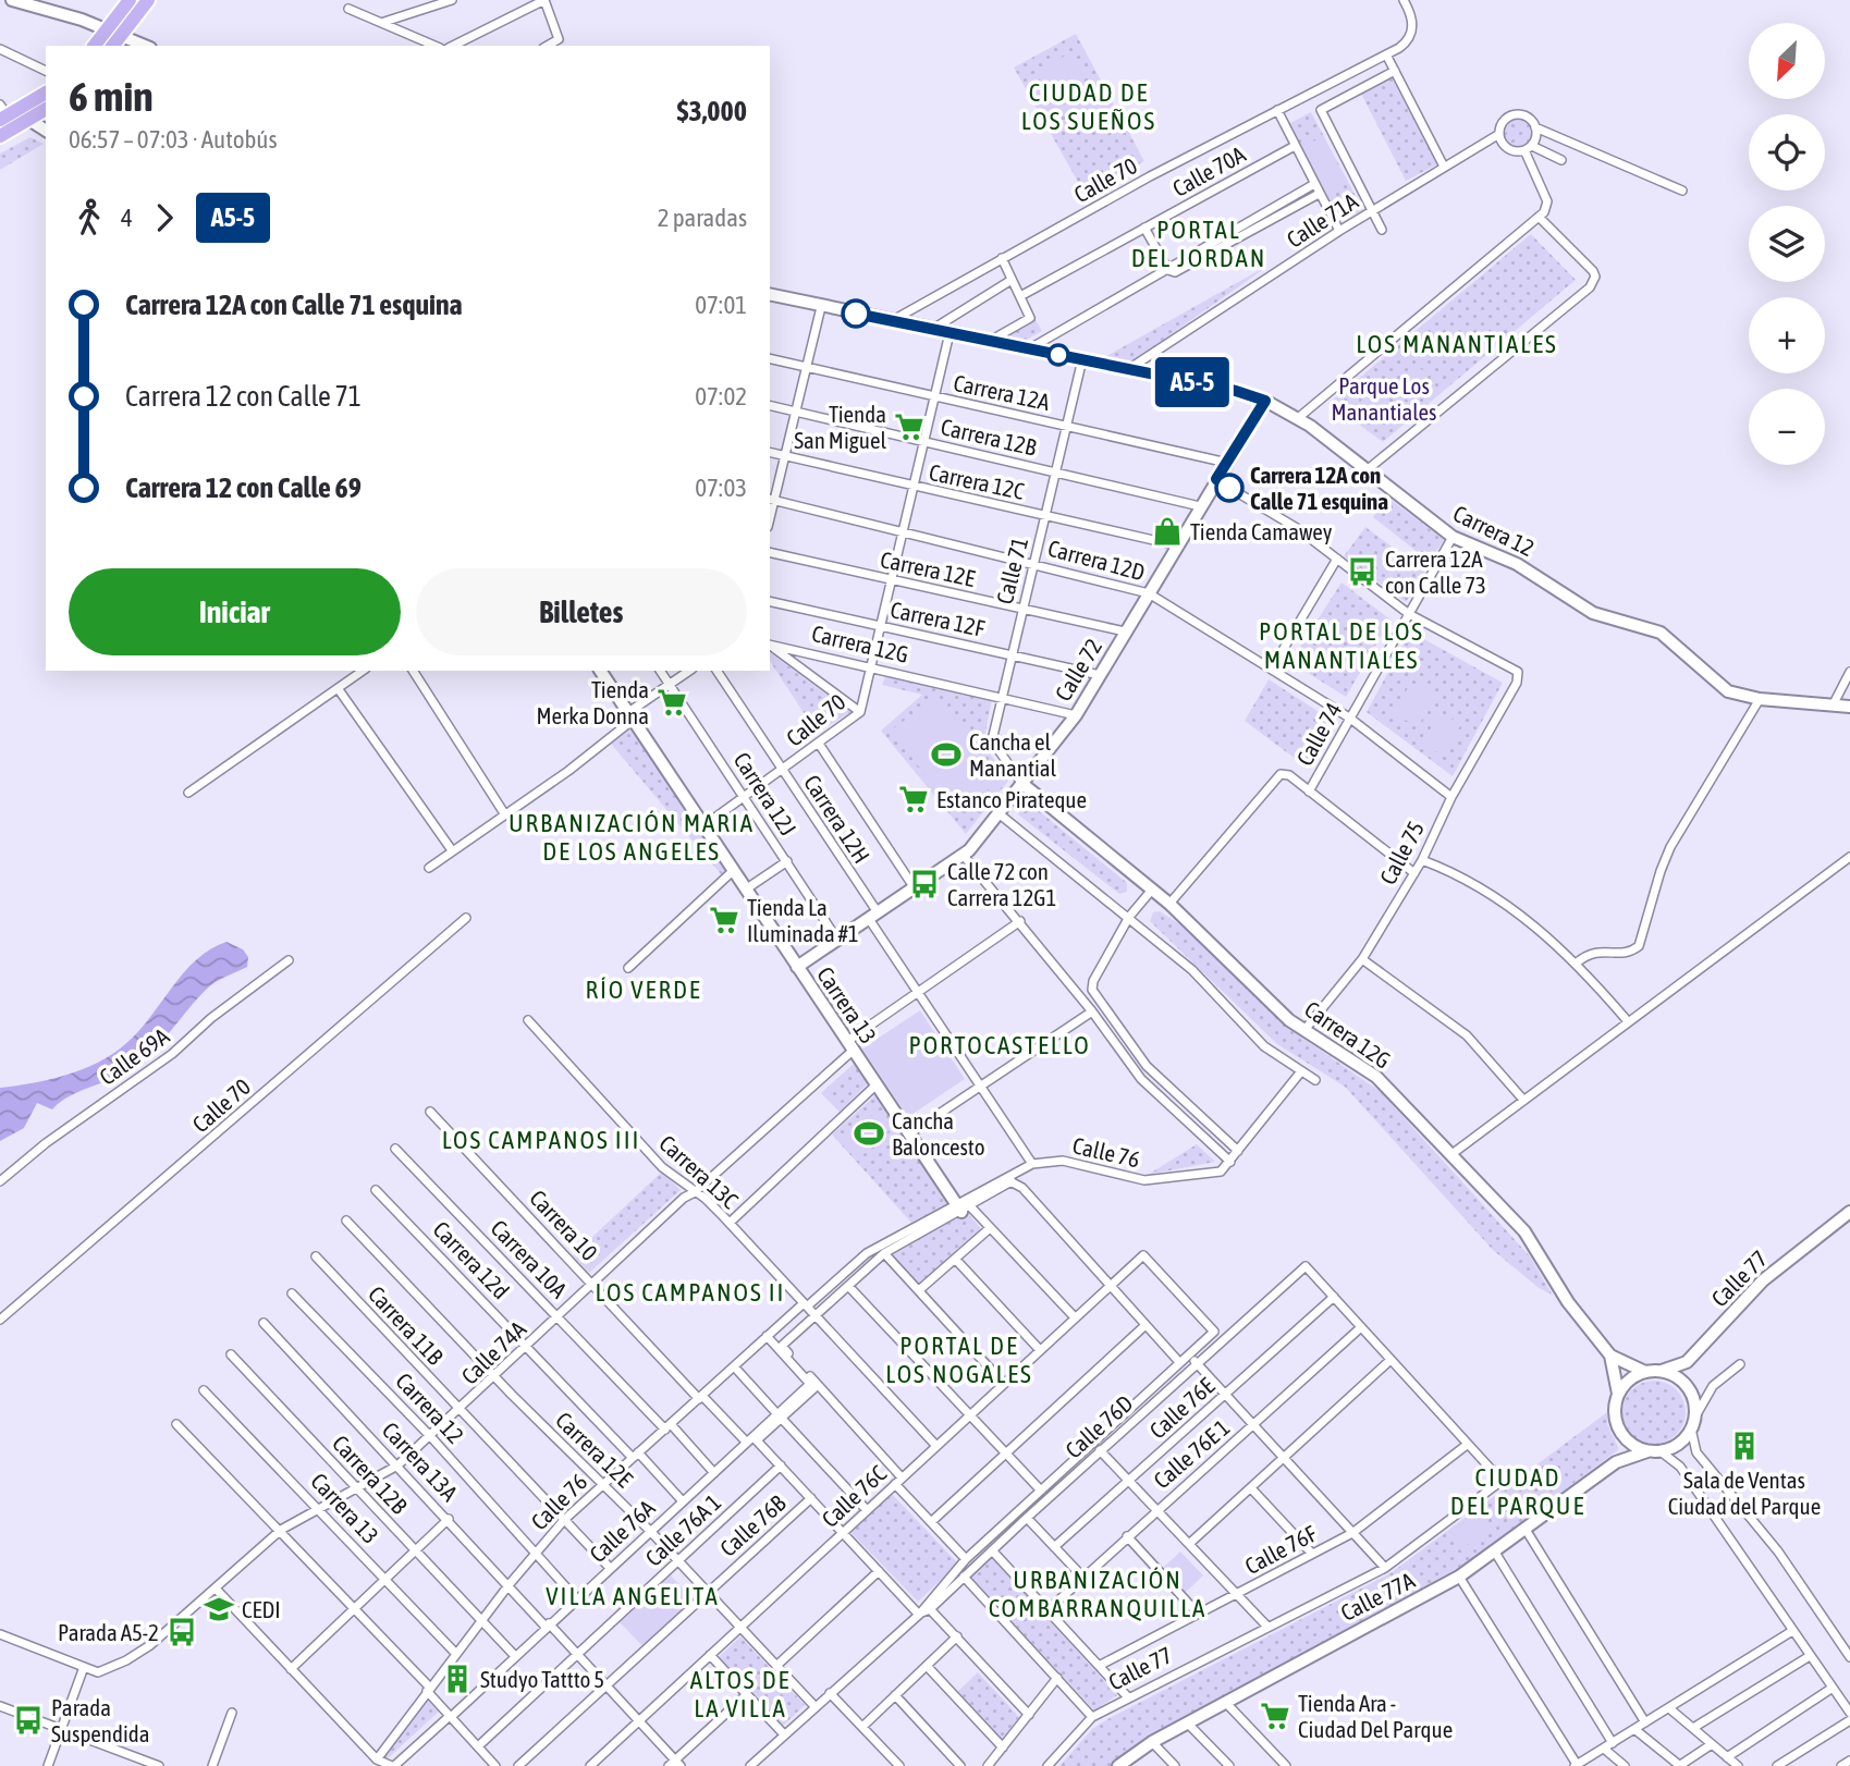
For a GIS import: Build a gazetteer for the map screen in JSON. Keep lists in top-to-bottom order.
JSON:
{
  "streets": {
    "street": [
      "Calle 70A",
      "Calle 70",
      "Calle 71A",
      "Carrera 12A",
      "Carrera 12B",
      "Carrera 12C",
      "Carrera 12",
      "Carrera 12D",
      "Carrera 12E",
      "Calle 71",
      "Carrera 12F",
      "Carrera 12G",
      "Calle 72",
      "Calle 74",
      "Carrera 12J",
      "Carrera 12H",
      "Calle 75",
      "Carrera 13",
      "Calle 69A",
      "Calle 76",
      "Carrera 13C",
      "Carrera 10",
      "Carrera 10A",
      "Carrera 12d",
      "Calle 77",
      "Carrera 11B",
      "Calle 74A",
      "Calle 76E",
      "Calle 76D",
      "Calle 76E 1",
      "Carrera 13A",
      "Calle 76C",
      "Calle 76B",
      "Calle 76A 1",
      "Calle 76A",
      "Calle 76F",
      "Calle 77A"
    ]
  },
  "crossings": [
    ["Calle 70", "Carrera 12A"],
    ["Calle 70", "Carrera 12B"],
    ["Calle 70", "Carrera 12C"],
    ["Calle 70", "Carrera 12"],
    ["Calle 70", "Carrera 12D"],
    ["Calle 70", "Carrera 12E"],
    ["Calle 70", "Carrera 12F"],
    ["Calle 70", "Carrera 12G"],
    ["Calle 70", "Carrera 12J"],
    ["Calle 70", "Carrera 12H"],
    ["Calle 70", "Carrera 13"],
    ["Calle 71A", "Carrera 12"],
    ["Carrera 12A", "Calle 71"],
    ["Carrera 12A", "Calle 72"],
    ["Carrera 12B", "Calle 71"],
    ["Carrera 12B", "Calle 72"],
    ["Carrera 12B", "Calle 76"],
    ["Carrera 12B", "Calle 74A"],
    ["Carrera 12B", "Calle 76A"],
    ["Carrera 12C", "Calle 71"],
    ["Carrera 12C", "Calle 72"],
    ["Carrera 12", "Calle 71"],
    ["Carrera 12", "Calle 72"],
    ["Carrera 12", "Calle 74"],
    ["Carrera 12", "Calle 76"],
    ["Carrera 12", "Calle 74A"],
    ["Carrera 12", "Calle 76A"],
    ["Carrera 12D", "Calle 71"],
    ["Carrera 12D", "Calle 72"],
    ["Carrera 12D", "Calle 74"],
    ["Carrera 12D", "Calle 75"],
    ["Carrera 12E", "Calle 71"],
    ["Carrera 12E", "Calle 72"],
    ["Carrera 12E", "Calle 76"],
    ["Carrera 12E", "Calle 74A"],
    ["Carrera 12E", "Calle 76D"],
    ["Carrera 12E", "Calle 76C"],
    ["Carrera 12E", "Calle 76B"],
    ["Carrera 12E", "Calle 76A 1"],
    ["Carrera 12E", "Calle 76A"],
    ["Calle 71", "Carrera 12F"],
    ["Calle 71", "Carrera 12G"],
    ["Calle 71", "Calle 72"],
    ["Carrera 12F", "Calle 72"],
    ["Carrera 12G", "Calle 72"],
    ["Carrera 12G", "Calle 74"],
    ["Carrera 12G", "Calle 75"],
    ["Carrera 12G", "Calle 77"],
    ["Carrera 12G", "Calle 77A"],
    ["Calle 72", "Carrera 12J"],
    ["Calle 72", "Carrera 12H"],
    ["Calle 72", "Carrera 13"],
    ["Calle 74", "Calle 75"],
    ["Carrera 12H", "Calle 76"],
    ["Carrera 13", "Calle 76"],
    ["Carrera 13", "Calle 74A"],
    ["Calle 76", "Carrera 13C"],
    ["Calle 76", "Carrera 10"],
    ["Calle 76", "Carrera 10A"],
    ["Calle 76", "Carrera 12d"],
    ["Calle 76", "Carrera 11B"],
    ["Calle 76", "Carrera 13A"],
    ["Carrera 13C", "Calle 74A"],
    ["Carrera 13C", "Calle 76C"],
    ["Carrera 10", "Calle 74A"],
    ["Carrera 10A", "Calle 74A"],
    ["Carrera 12d", "Calle 74A"],
    ["Carrera 12d", "Calle 76A"],
    ["Calle 77", "Calle 76F"],
    ["Calle 77", "Calle 77A"],
    ["Carrera 11B", "Calle 74A"],
    ["Carrera 11B", "Calle 76A"],
    ["Calle 74A", "Carrera 13A"],
    ["Calle 76E", "Calle 76D"],
    ["Calle 76D", "Calle 76C"],
    ["Carrera 13A", "Calle 76C"],
    ["Carrera 13A", "Calle 76B"],
    ["Carrera 13A", "Calle 76A 1"],
    ["Carrera 13A", "Calle 76A"]
  ],
  "districts": [
    "CIUDAD DE LOS SUEÑOS",
    "PORTAL DEL JORDAN",
    "LOS MANANTIALES",
    "PORTAL DE LOS MANANTIALES",
    "URBANIZACIÓN MARIA DE LOS ANGELES",
    "RÍO VERDE",
    "PORTOCASTELLO",
    "LOS CAMPANOS III",
    "LOS CAMPANOS II",
    "PORTAL DE LOS NOGALES",
    "CIUDAD DEL PARQUE",
    "URBANIZACIÓN COMBARRANQUILLA",
    "VILLA ANGELITA",
    "ALTOS DE LA VILLA"
  ],
  "parks": ["Parque Los Manantiales"],
  "places": {
    "supermarket": [
      "Tienda San Miguel",
      "Tienda Merka Donna",
      "Estanco Pirateque",
      "Tienda La Iluminada #1",
      "Tienda Ara - Ciudad Del Parque"
    ],
    "other": ["Carrera 12A con Calle 71 esquina"],
    "shop": ["Tienda Camawey"],
    "bus stop": [
      "Carrera 12A con Calle 73",
      "Calle 72 con Carrera 12G1",
      "Parada A5-2",
      "Parada Suspendida"
    ],
    "sports": ["Cancha el Manantial", "Cancha Baloncesto"],
    "building": ["Sala de Ventas Ciudad del Parque", "Studyo Tattto 5"],
    "school or university": ["CEDI"]
  },
  "lines": ["bus line A5-5"],
  "north": "bottom left",
  "page": {
    "on_map": "A5-5",
    "map_buttons": ["+", "−"],
    "heading": ["6 min", "06:57 – 07:03 · Autobús", "$3,000"],
    "legs": ["4", "A5-5", "2 paradas"],
    "list": [
      {
        "name": "Carrera 12A con Calle 71 esquina",
        "value": "07:01"
      },
      {
        "name": "Carrera 12 con Calle 71",
        "value": "07:02"
      },
      {
        "name": "Carrera 12 con Calle 69",
        "value": "07:03"
      }
    ],
    "buttons": ["Iniciar", "Billetes"]
  }
}
